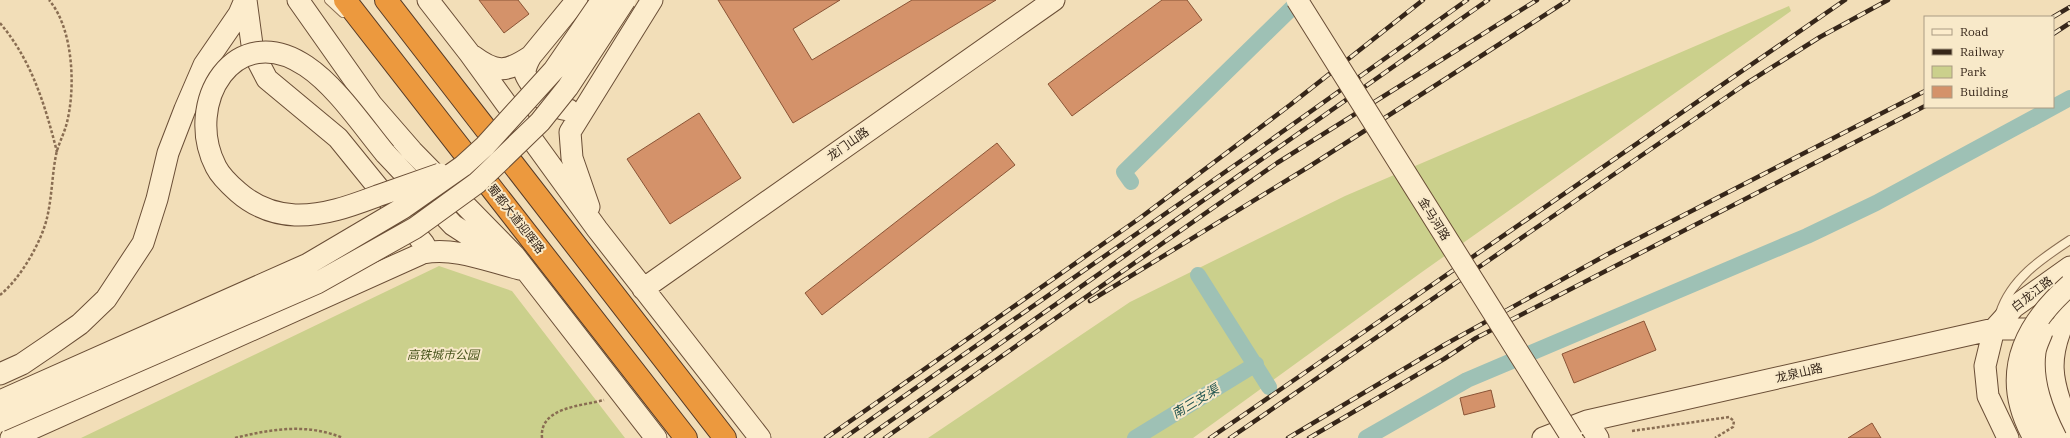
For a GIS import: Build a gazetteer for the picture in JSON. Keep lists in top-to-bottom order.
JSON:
{
  "streets": {
    "highway": ["蜀都大道迎晖路"],
    "street": [
      "龙门山路",
      "金马河路",
      "白龙江路",
      "龙泉山路"
    ]
  },
  "crossings": [
    ["白龙江路", "龙泉山路"]
  ],
  "water": ["南三支渠"],
  "parks": ["高铁城市公园"],
  "legend": [
    "Road",
    "Railway",
    "Park",
    "Building"
  ]
}
